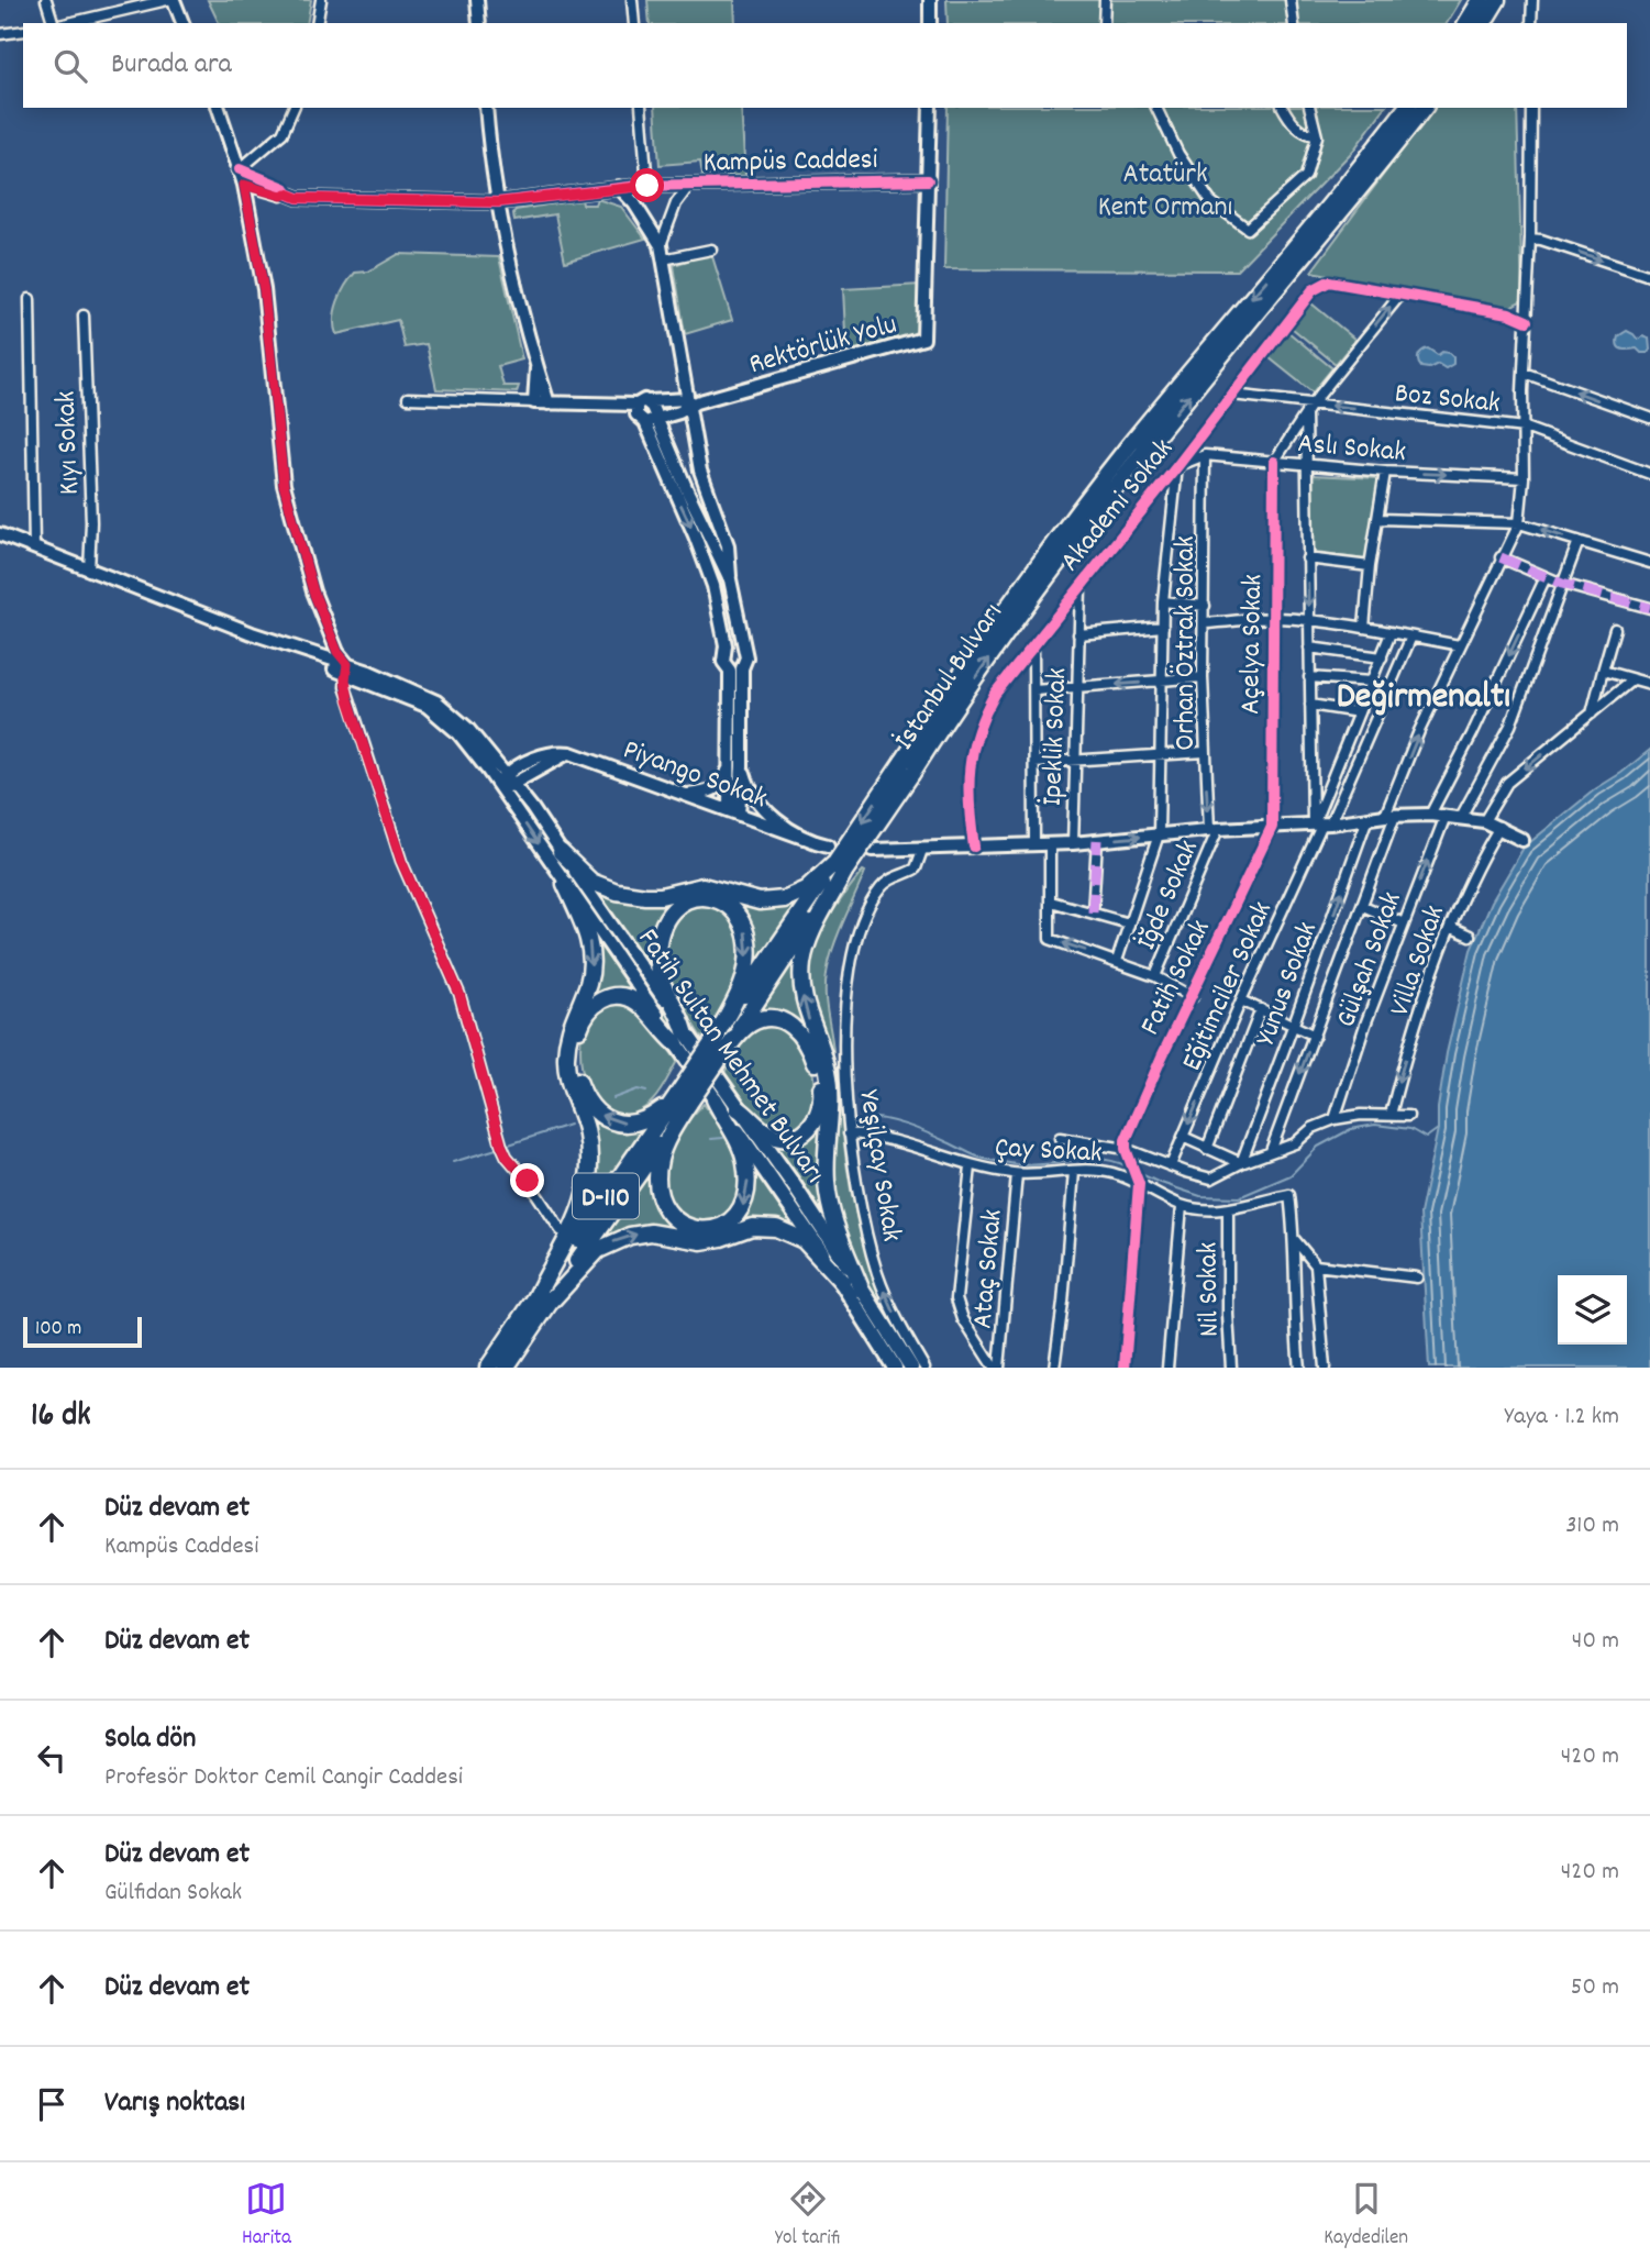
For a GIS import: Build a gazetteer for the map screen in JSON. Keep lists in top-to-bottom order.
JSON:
{
  "streets": {
    "highway": ["İstanbul Bulvarı", "D-110"],
    "main road": ["Fatih Sultan Mehmet Bulvarı"],
    "street": [
      "Kampüs Caddesi",
      "Rektörlük Yolu",
      "Boz Sokak",
      "Kıyı Sokak",
      "Aslı Sokak",
      "Akademi Sokak",
      "Orhan Öztrak Sokak",
      "Açelya Sokak",
      "İpeklik Sokak",
      "Piyango Sokak",
      "İğde Sokak",
      "Gülşah Sokak",
      "Villa Sokak",
      "Fatih Sokak",
      "Yunus Sokak",
      "Eğitimciler Sokak",
      "Çay Sokak",
      "Yeşilçay Sokak",
      "Ataç Sokak",
      "Nil Sokak"
    ]
  },
  "crossings": [
    ["Kampüs Caddesi", "Rektörlük Yolu"],
    ["Boz Sokak", "Akademi Sokak"],
    ["Aslı Sokak", "Akademi Sokak"],
    ["Aslı Sokak", "Orhan Öztrak Sokak"],
    ["Aslı Sokak", "Açelya Sokak"],
    ["Akademi Sokak", "İpeklik Sokak"],
    ["Orhan Öztrak Sokak", "İğde Sokak"],
    ["Açelya Sokak", "Fatih Sokak"],
    ["İstanbul Bulvarı", "D-110"],
    ["Piyango Sokak", "Fatih Sultan Mehmet Bulvarı"],
    ["Çay Sokak", "Yeşilçay Sokak"],
    ["Çay Sokak", "Ataç Sokak"],
    ["Çay Sokak", "Nil Sokak"]
  ],
  "one_way": ["Boz Sokak", "Villa Sokak"],
  "districts": ["Değirmenaltı"],
  "parks": ["Atatürk Kent Ormanı"],
  "scale_bar": "100 m",
  "page": {
    "search": "Burada ara",
    "scale": "100 m",
    "heading": ["16 dk", "Yaya · 1.2 km"],
    "list": [
      ["Düz devam et", "Kampüs Caddesi", "310 m"],
      ["Düz devam et", "40 m"],
      ["Sola dön", "Profesör Doktor Cemil Cangir Caddesi", "420 m"],
      ["Düz devam et", "Gülfidan Sokak", "420 m"],
      ["Düz devam et", "50 m"],
      "Varış noktası"
    ],
    "nav": ["Harita", "Yol tarifi", "Kaydedilen"]
  }
}
